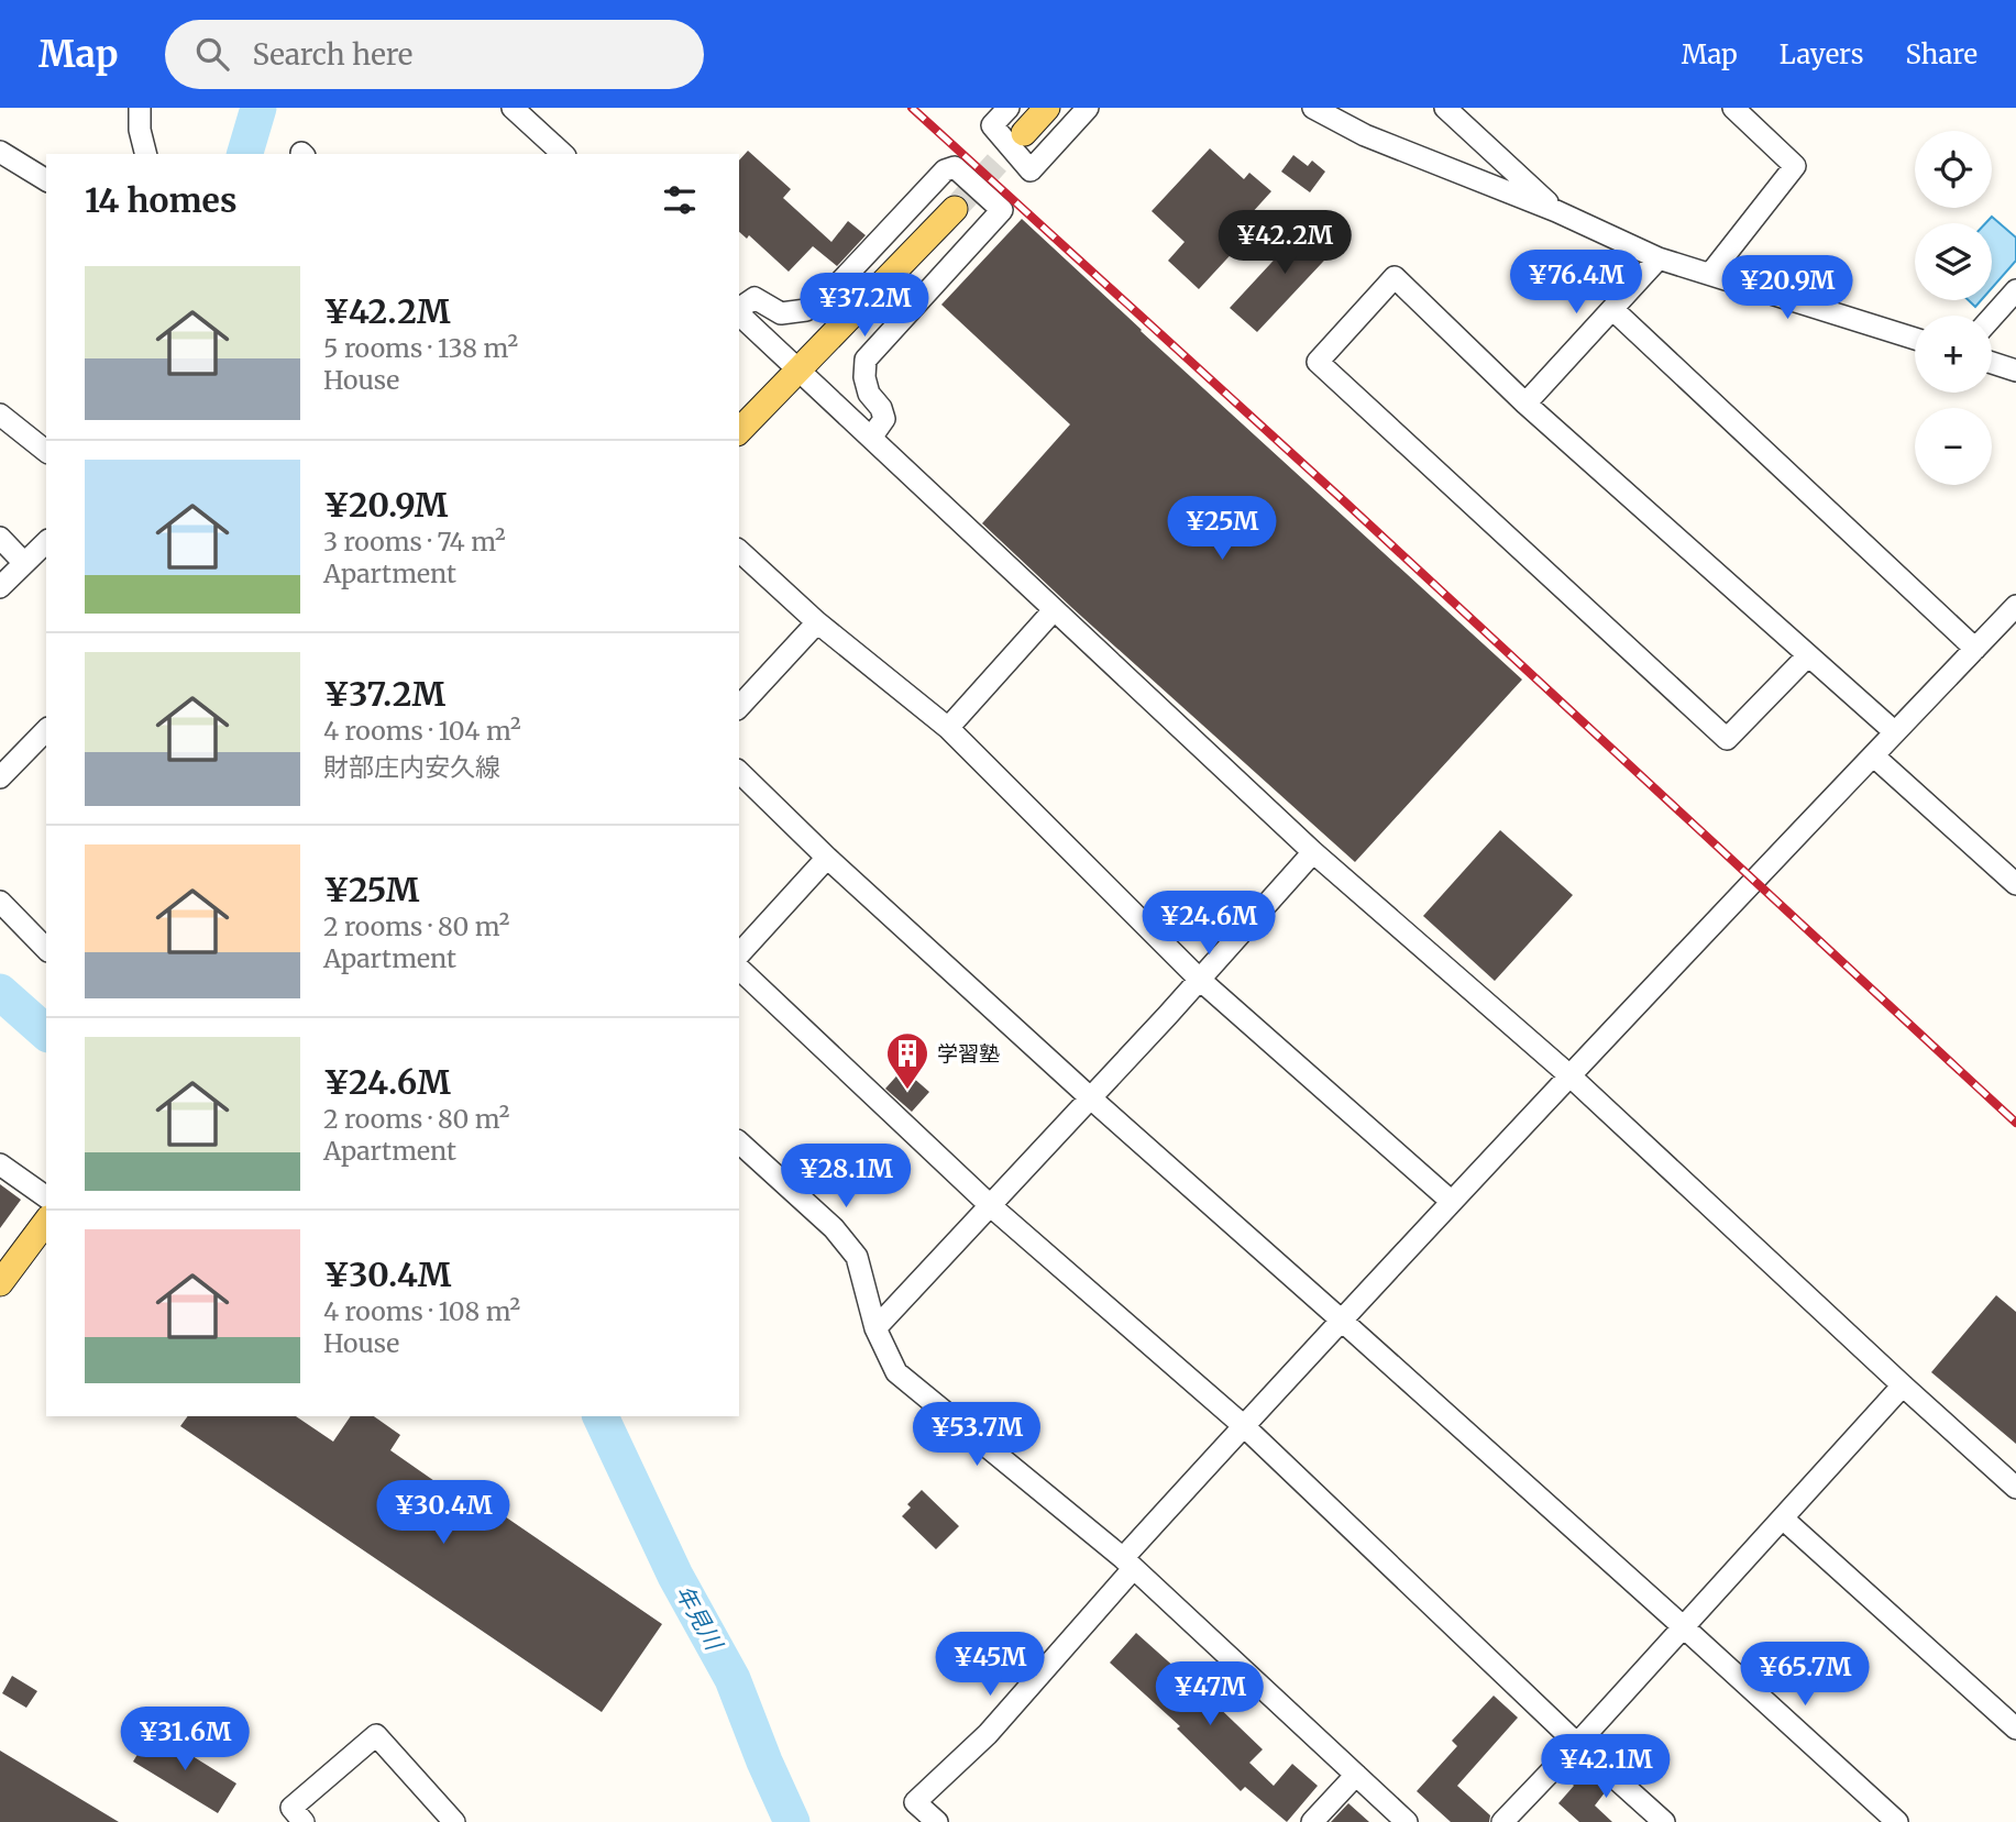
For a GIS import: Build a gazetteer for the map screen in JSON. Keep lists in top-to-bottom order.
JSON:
{
  "water": ["年見川"],
  "places": {
    "building": ["学習塾"]
  },
  "page": {
    "header": "Map",
    "search": "Search here",
    "nav": ["Map", "Layers", "Share"],
    "map_buttons": ["+", "−"],
    "heading": "14 homes",
    "price": [
      "¥42.2M",
      "¥76.4M",
      "¥20.9M",
      "¥37.2M",
      "¥25M",
      "¥24.6M",
      "¥28.1M",
      "¥53.7M",
      "¥30.4M",
      "¥45M",
      "¥65.7M",
      "¥47M",
      "¥31.6M",
      "¥42.1M"
    ],
    "list": [
      {
        "name": "¥42.2M",
        "note": "5 rooms · 138 m² · House"
      },
      {
        "name": "¥20.9M",
        "note": "3 rooms · 74 m² · Apartment"
      },
      {
        "name": "¥37.2M",
        "note": "4 rooms · 104 m² · 財部庄内安久線"
      },
      {
        "name": "¥25M",
        "note": "2 rooms · 80 m² · Apartment"
      },
      {
        "name": "¥24.6M",
        "note": "2 rooms · 80 m² · Apartment"
      },
      {
        "name": "¥30.4M",
        "note": "4 rooms · 108 m² · House"
      }
    ]
  }
}
